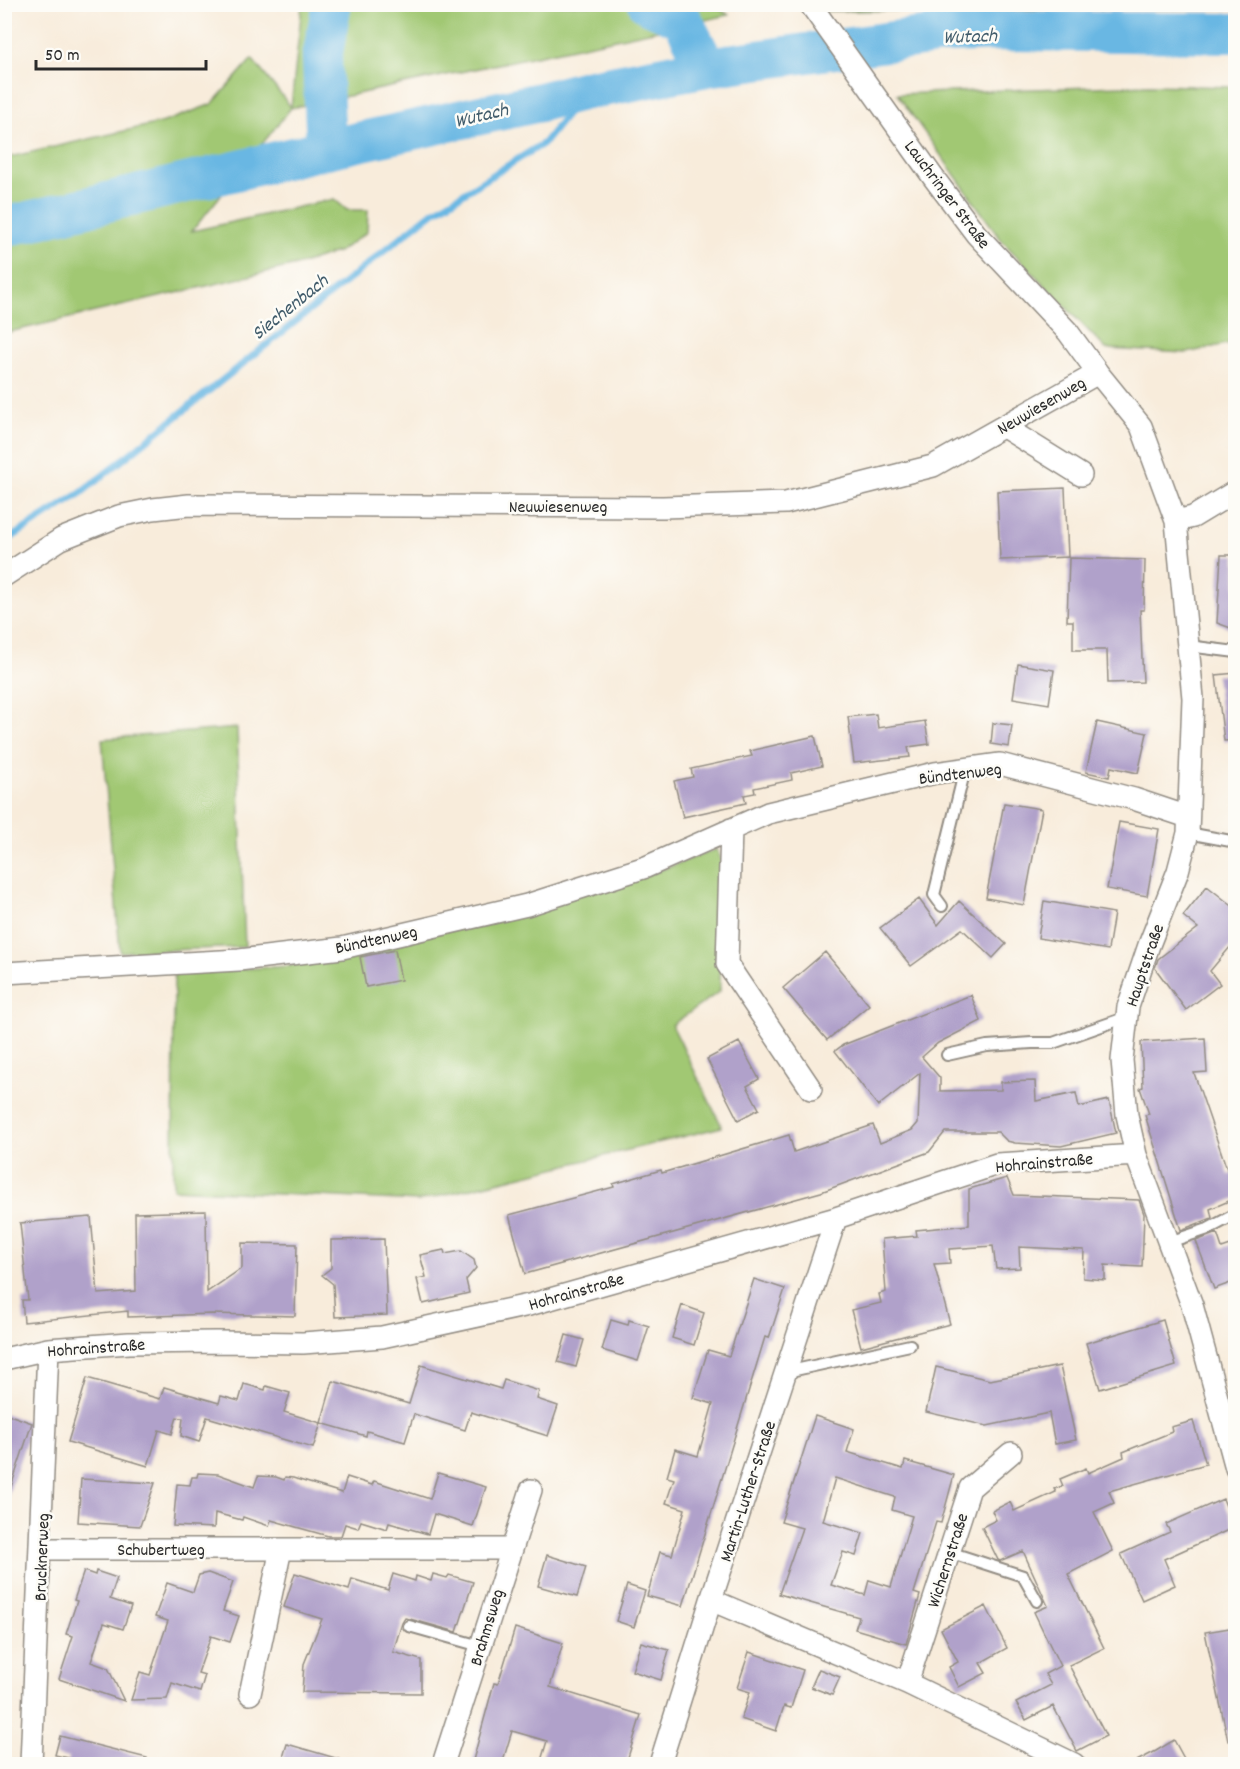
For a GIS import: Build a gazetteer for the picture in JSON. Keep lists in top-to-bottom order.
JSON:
{
  "streets": {
    "street": [
      "Lauchringer Straße",
      "Neuwiesenweg",
      "Bündtenweg",
      "Hauptstraße",
      "Hohrainstraße",
      "Martin-Luther-Straße",
      "Schubertweg",
      "Brucknerweg",
      "Wichernstraße",
      "Brahmsweg"
    ]
  },
  "crossings": [
    ["Lauchringer Straße", "Neuwiesenweg"],
    ["Lauchringer Straße", "Hauptstraße"],
    ["Neuwiesenweg", "Hauptstraße"],
    ["Bündtenweg", "Hauptstraße"],
    ["Hauptstraße", "Hohrainstraße"],
    ["Hohrainstraße", "Martin-Luther-Straße"],
    ["Hohrainstraße", "Brucknerweg"],
    ["Schubertweg", "Brucknerweg"],
    ["Schubertweg", "Brahmsweg"]
  ],
  "water": ["Wutach", "Siechenbach"],
  "scale_bar": "50 m"
}
